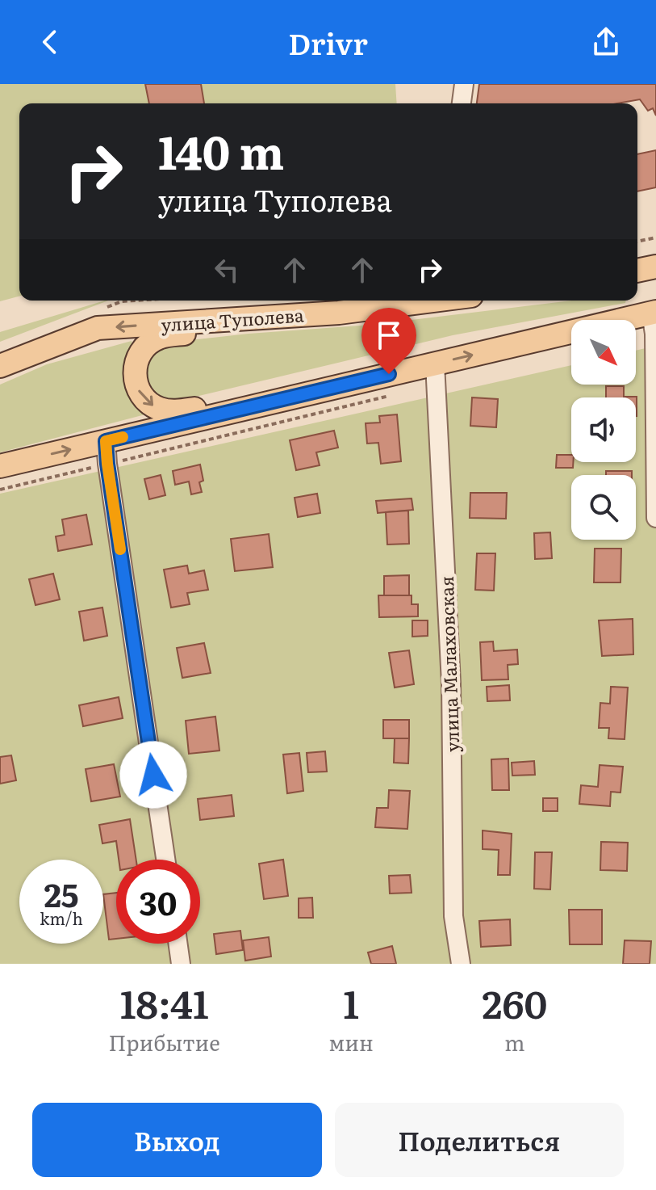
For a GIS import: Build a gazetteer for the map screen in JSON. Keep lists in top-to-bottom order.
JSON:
{
  "streets": {
    "main road": ["улица Туполева"],
    "street": ["улица Малаховская"]
  },
  "north": "bottom right",
  "page": {
    "header": "Drivr",
    "turn": ["140 m", "улица Туполева"],
    "speed": "25 km/h",
    "limit": "30",
    "eta": [
      "18:41",
      "Прибытие",
      "1",
      "мин",
      "260",
      "m"
    ],
    "buttons": ["Выход", "Поделиться"]
  }
}
